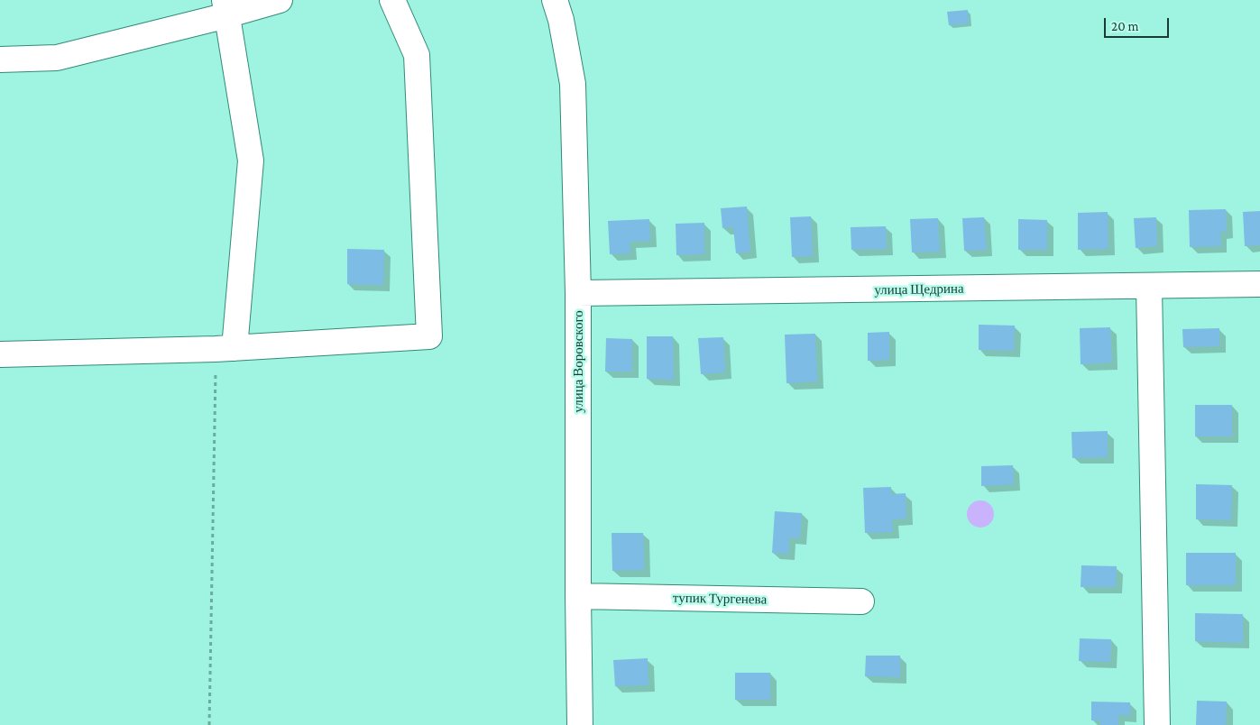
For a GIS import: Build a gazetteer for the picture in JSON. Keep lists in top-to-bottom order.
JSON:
{
  "streets": {
    "street": ["улица Щедрина", "улица Воровского", "тупик Тургенева"]
  },
  "crossings": [
    ["улица Щедрина", "улица Воровского"],
    ["улица Воровского", "тупик Тургенева"]
  ],
  "scale_bar": "20 m"
}
